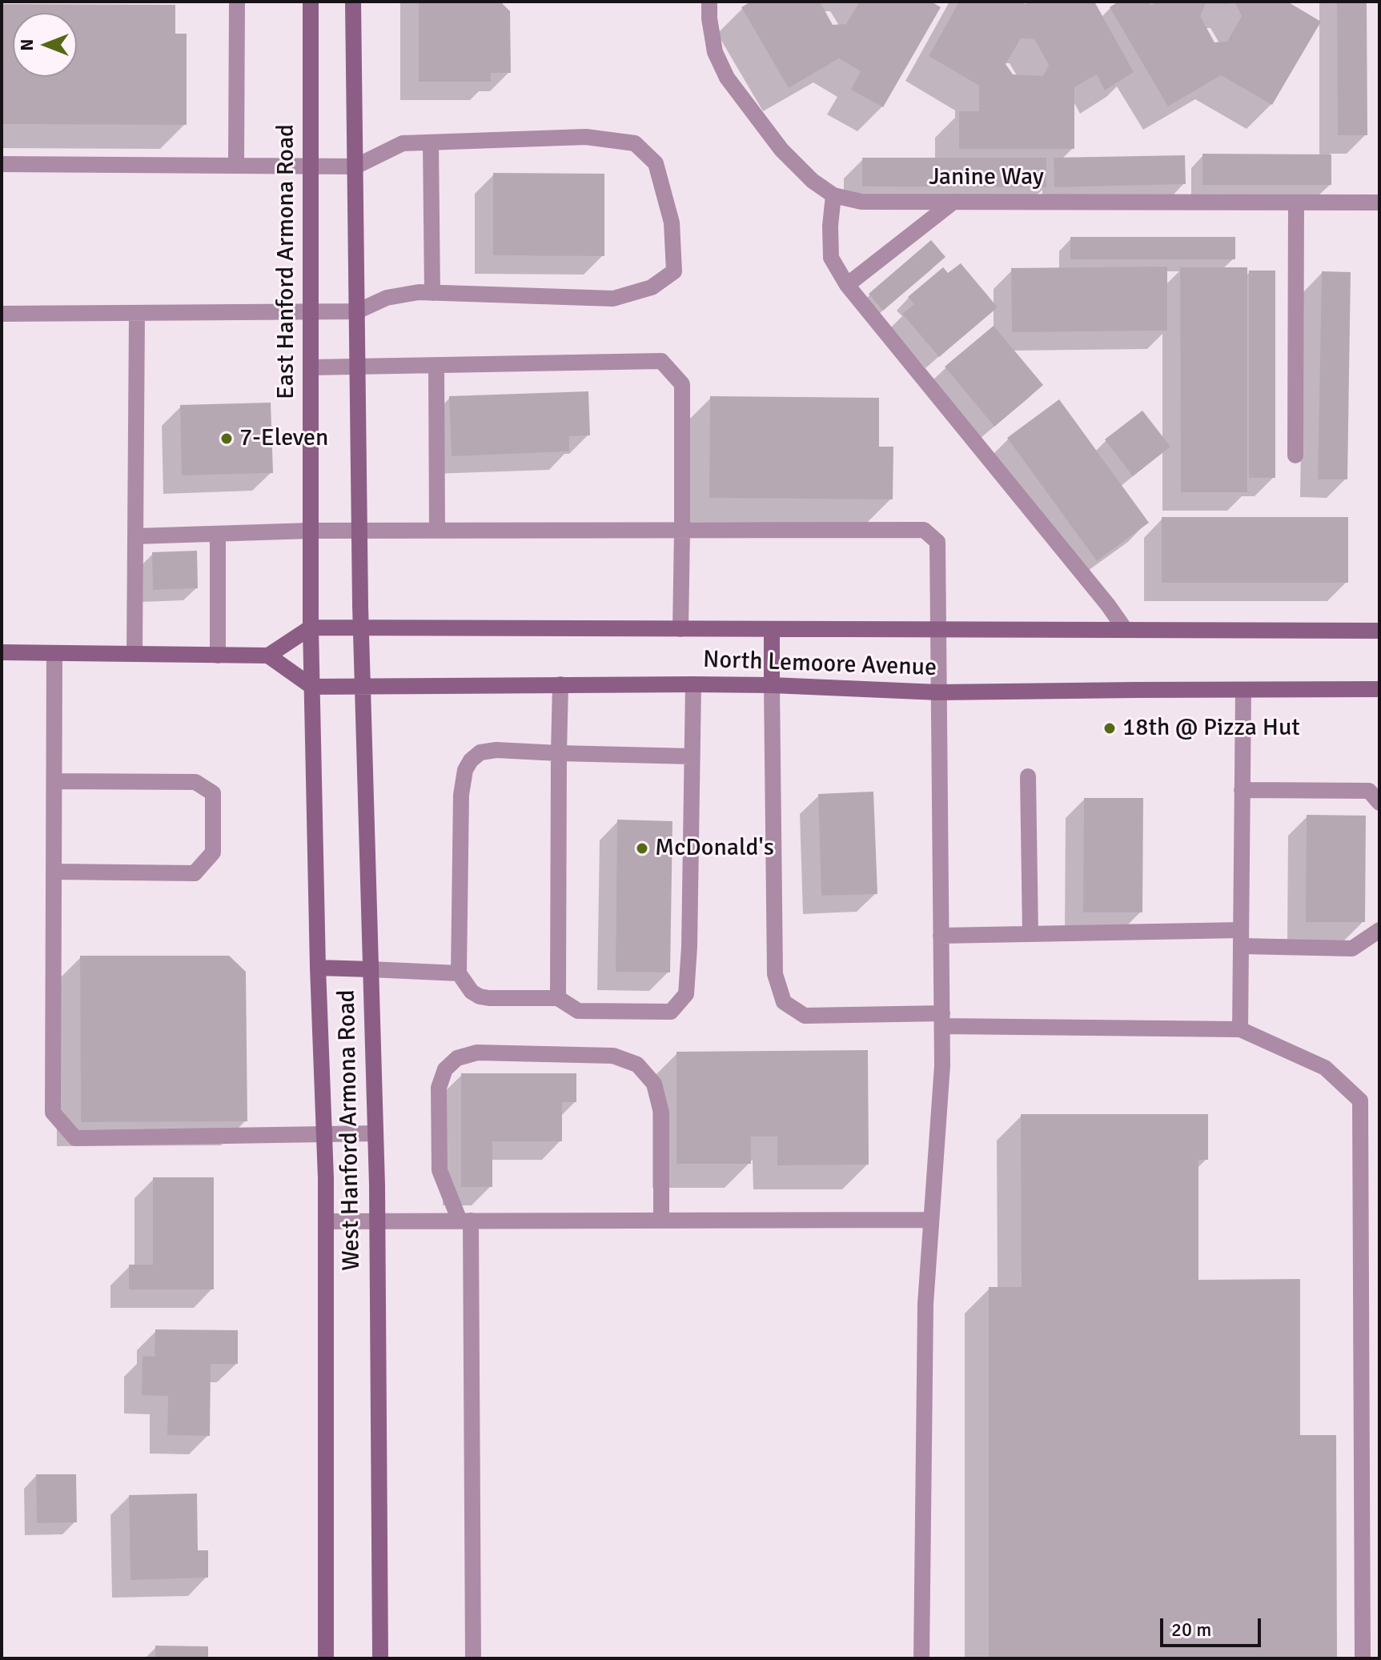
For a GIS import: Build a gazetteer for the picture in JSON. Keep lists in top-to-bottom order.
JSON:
{
  "streets": {
    "main road": ["East Hanford Armona Road", "North Lemoore Avenue", "West Hanford Armona Road"],
    "street": ["Janine Way"]
  },
  "crossings": [
    ["East Hanford Armona Road", "North Lemoore Avenue"],
    ["East Hanford Armona Road", "West Hanford Armona Road"],
    ["North Lemoore Avenue", "West Hanford Armona Road"]
  ],
  "places": ["7-Eleven", "18th @ Pizza Hut", "McDonald's"],
  "scale_bar": "20 m",
  "north": "left"
}
